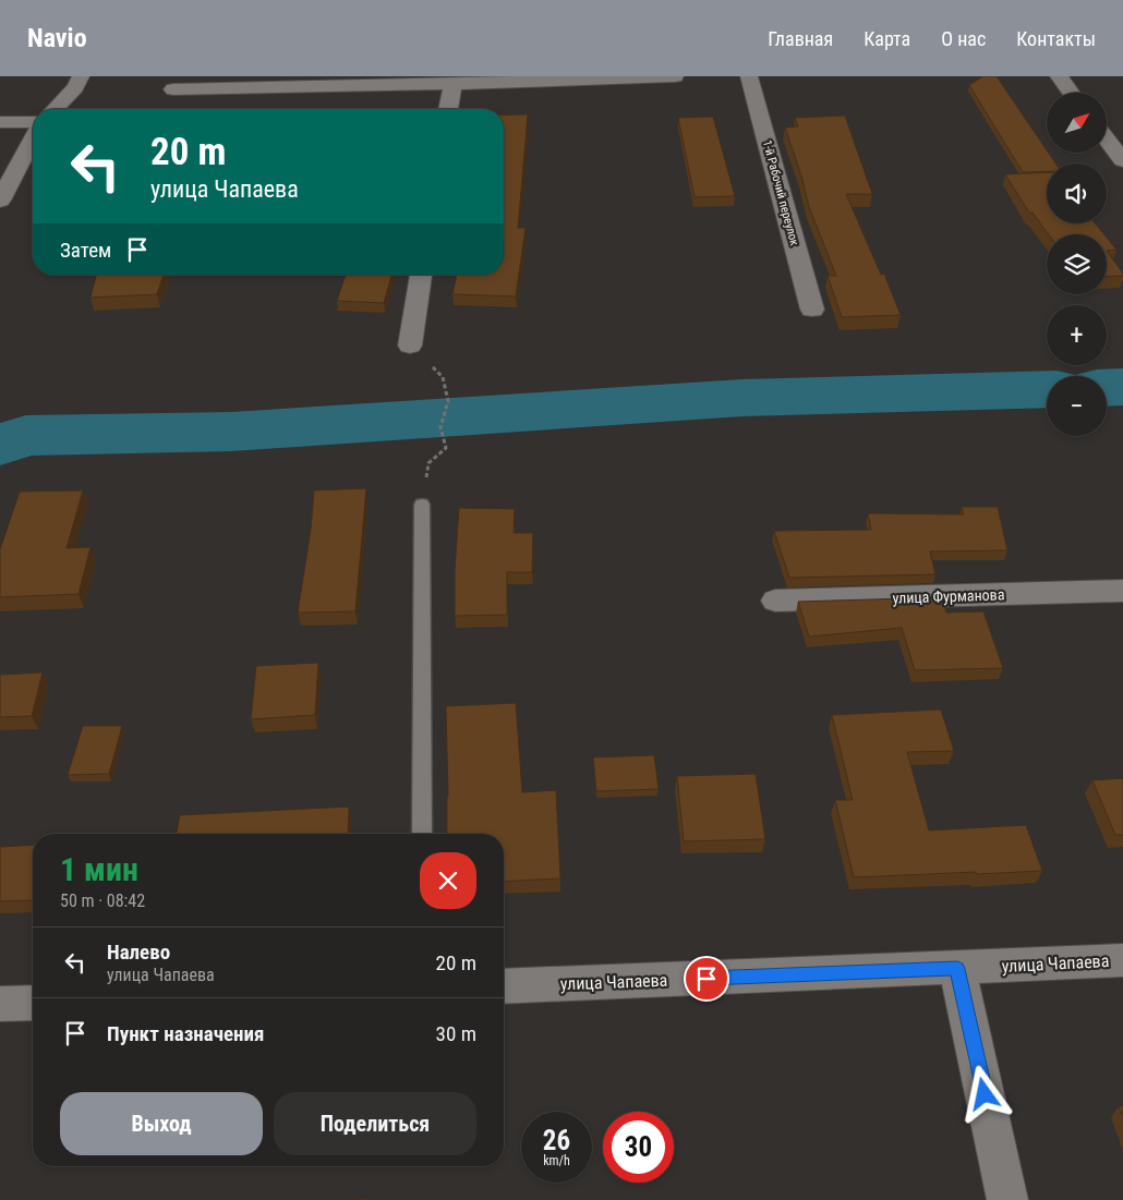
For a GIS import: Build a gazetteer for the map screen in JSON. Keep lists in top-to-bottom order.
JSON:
{
  "streets": {
    "street": ["1-й Рабочий переулок", "улица Фурманова", "улица Чапаева"]
  },
  "north": "top right",
  "page": {
    "header": "Navio",
    "nav": [
      "Главная",
      "Карта",
      "О нас",
      "Контакты"
    ],
    "map_buttons": ["+", "−"],
    "turn": ["20 m", "улица Чапаева"],
    "then": "Затем",
    "heading": ["1 мин", "50 m · 08:42"],
    "list": [
      {
        "name": "Налево",
        "note": "улица Чапаева",
        "value": "20 m"
      },
      {
        "name": "Пункт назначения",
        "value": "30 m"
      }
    ],
    "buttons": ["Выход", "Поделиться"],
    "speed": "26 km/h",
    "limit": "30"
  }
}
